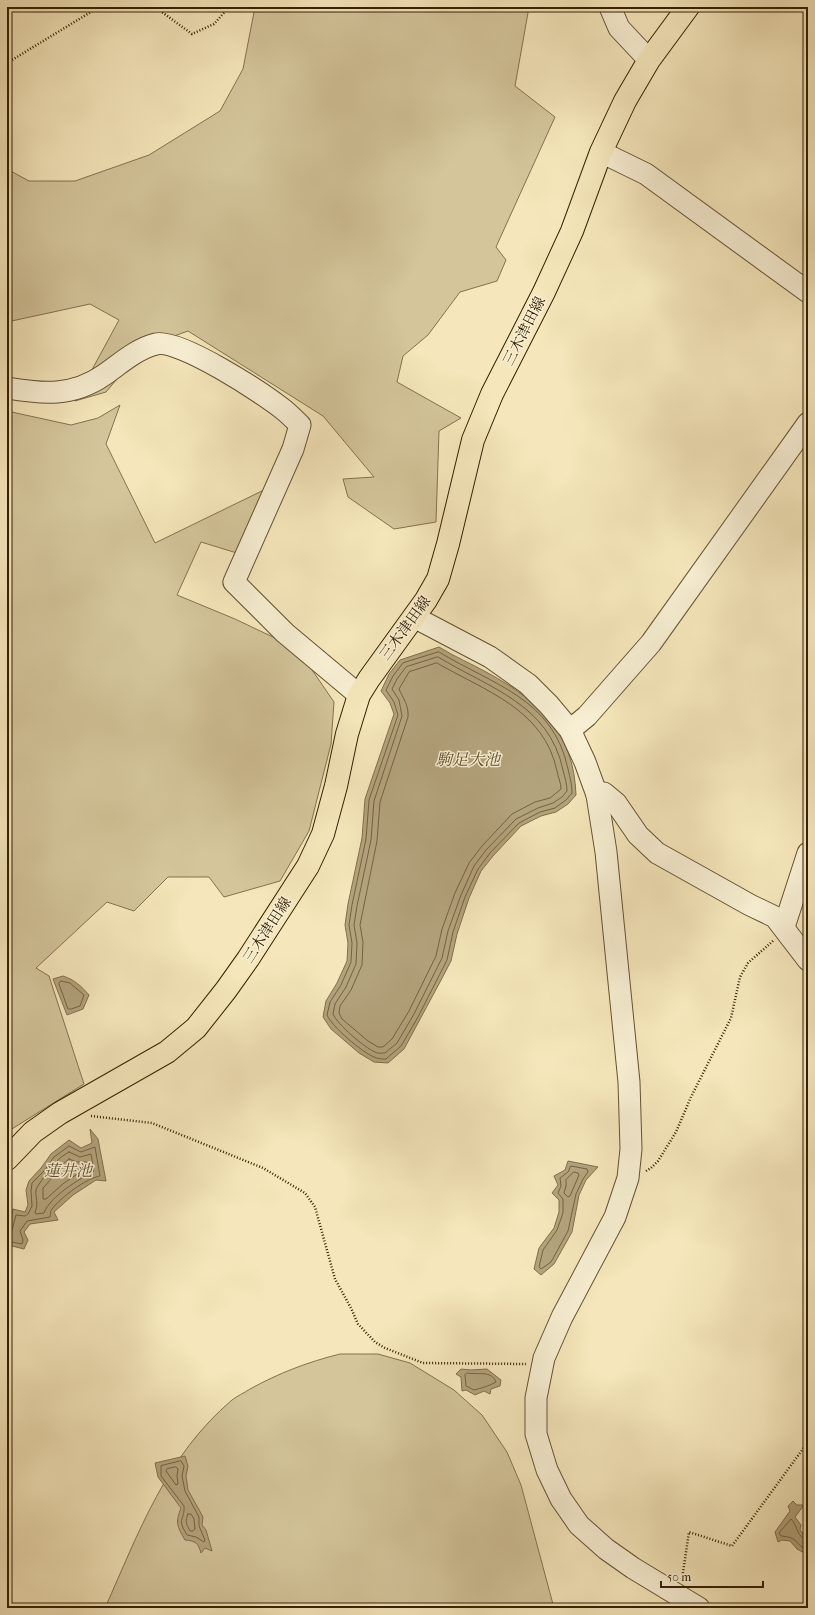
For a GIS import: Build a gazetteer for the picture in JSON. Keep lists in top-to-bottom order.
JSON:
{
  "streets": {
    "main road": ["三木津田線"]
  },
  "water": ["駒足大池", "蓮井池"],
  "scale_bar": "50 m"
}
